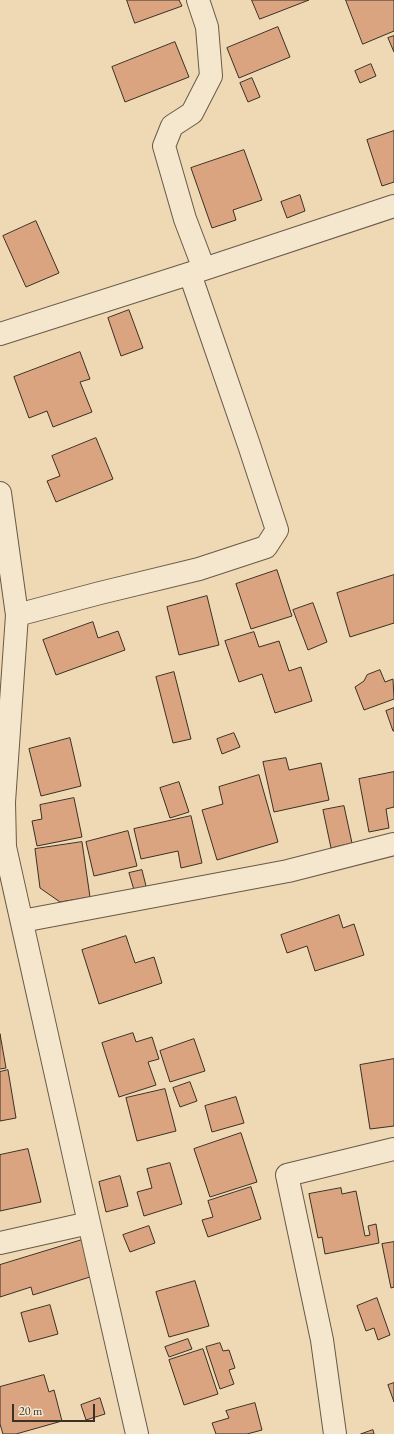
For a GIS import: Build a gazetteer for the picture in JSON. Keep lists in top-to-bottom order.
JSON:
{
  "scale_bar": "20 m"
}
